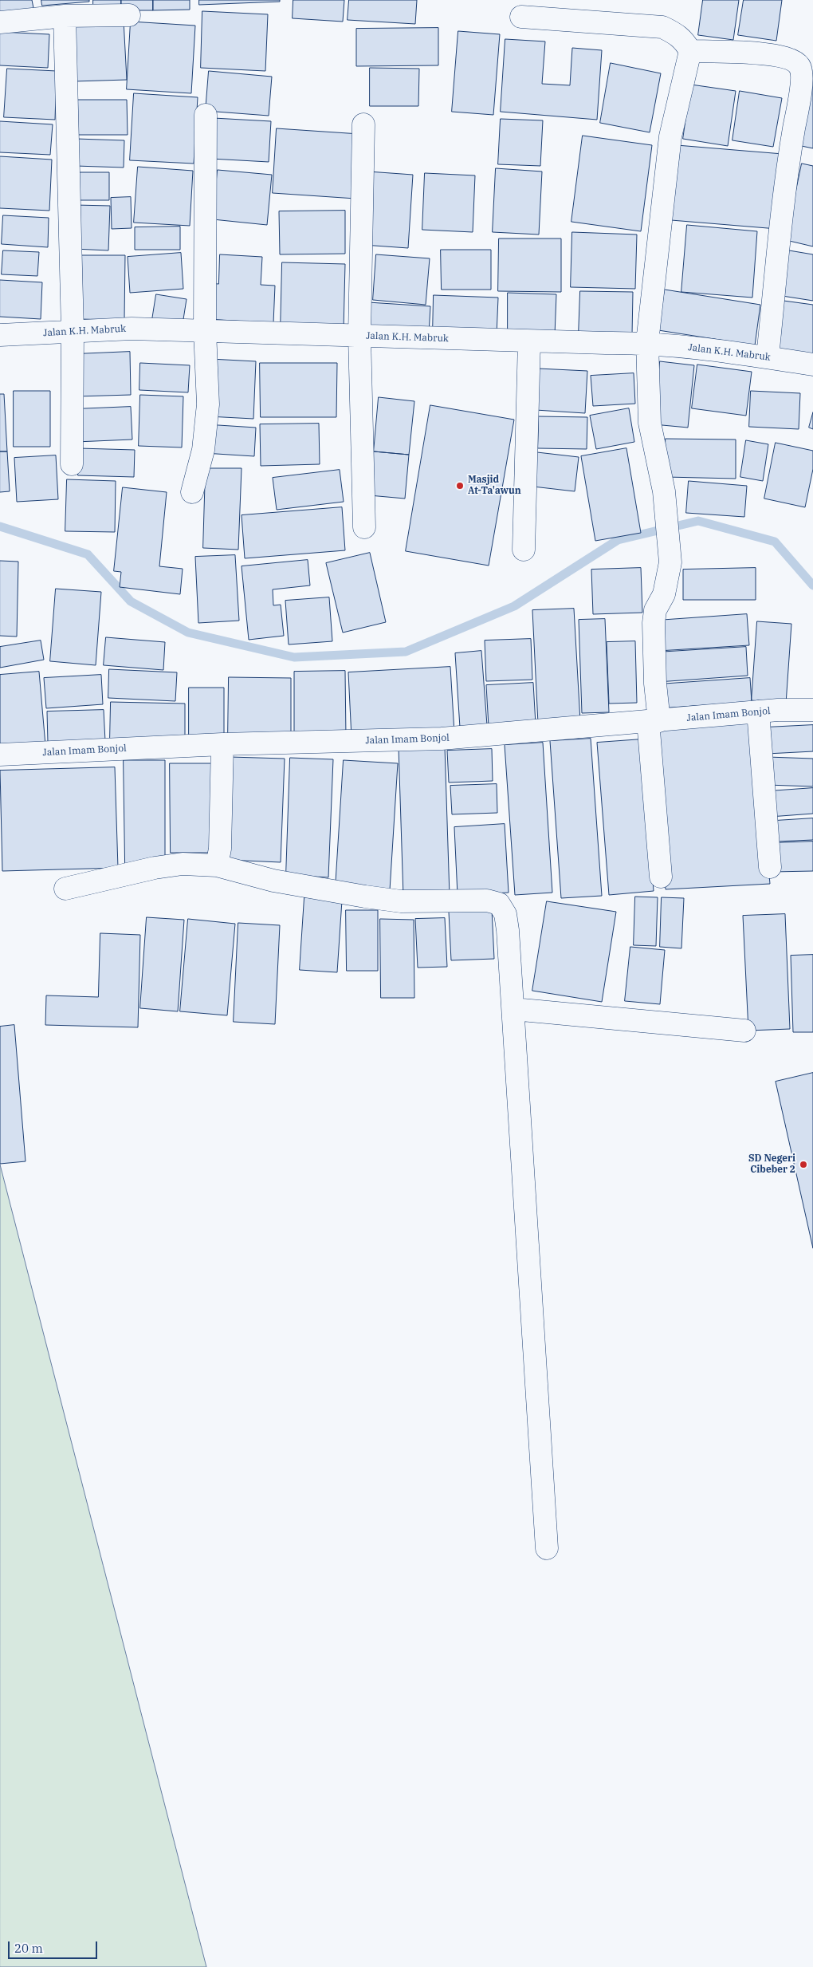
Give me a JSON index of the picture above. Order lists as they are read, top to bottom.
{
  "streets": {
    "street": ["Jalan K.H. Mabruk", "Jalan Imam Bonjol"]
  },
  "places": ["Masjid At-Ta'awun", "SD Negeri Cibeber 2"],
  "scale_bar": "20 m"
}
